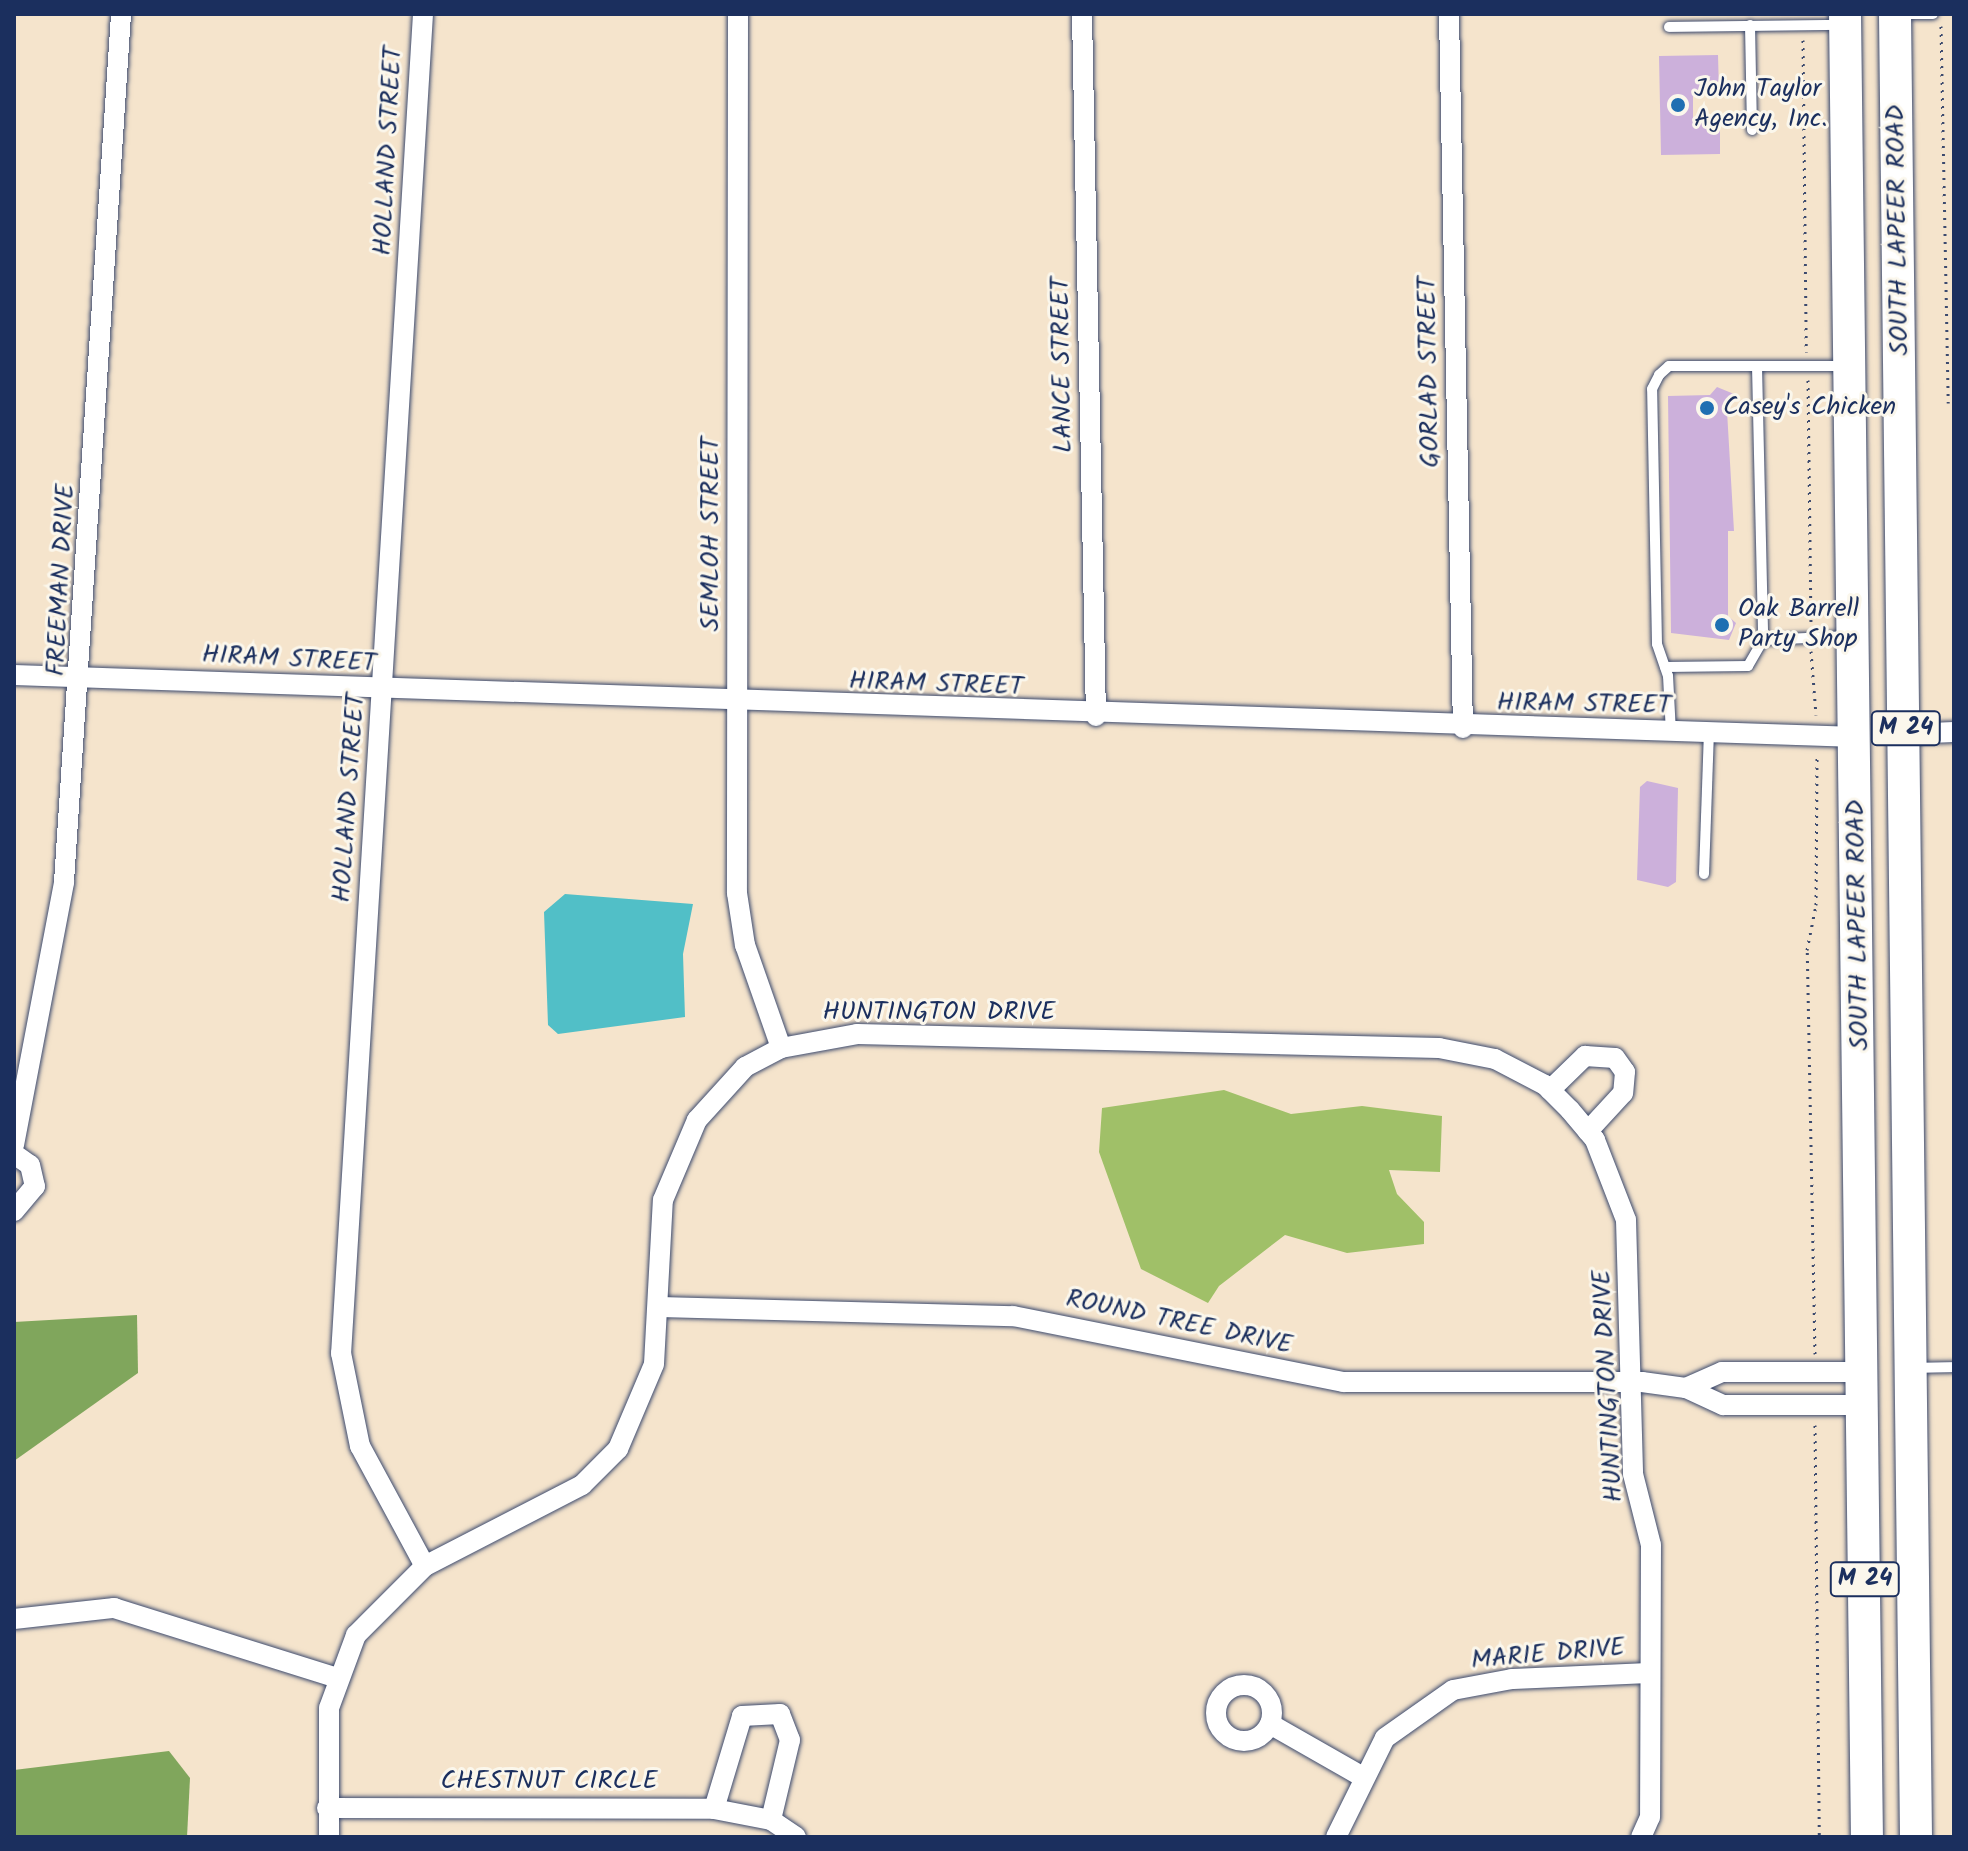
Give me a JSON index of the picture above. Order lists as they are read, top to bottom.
{
  "streets": {
    "main road": ["SOUTH LAPEER ROAD", "M 24"],
    "street": [
      "HOLLAND STREET",
      "LANCE STREET",
      "GORLAD STREET",
      "SEMLOH STREET",
      "FREEMAN DRIVE",
      "HIRAM STREET",
      "HUNTINGTON DRIVE",
      "ROUND TREE DRIVE",
      "MARIE DRIVE",
      "CHESTNUT CIRCLE"
    ]
  },
  "crossings": [
    ["HOLLAND STREET", "HIRAM STREET"],
    ["HOLLAND STREET", "HUNTINGTON DRIVE"],
    ["SOUTH LAPEER ROAD", "HIRAM STREET"],
    ["SOUTH LAPEER ROAD", "ROUND TREE DRIVE"],
    ["LANCE STREET", "HIRAM STREET"],
    ["GORLAD STREET", "HIRAM STREET"],
    ["SEMLOH STREET", "HIRAM STREET"],
    ["SEMLOH STREET", "HUNTINGTON DRIVE"],
    ["FREEMAN DRIVE", "HIRAM STREET"],
    ["HUNTINGTON DRIVE", "ROUND TREE DRIVE"],
    ["HUNTINGTON DRIVE", "MARIE DRIVE"],
    ["HUNTINGTON DRIVE", "CHESTNUT CIRCLE"]
  ],
  "places": ["John Taylor Agency, Inc.", "Casey's Chicken", "Oak Barrell Party Shop"]
}
